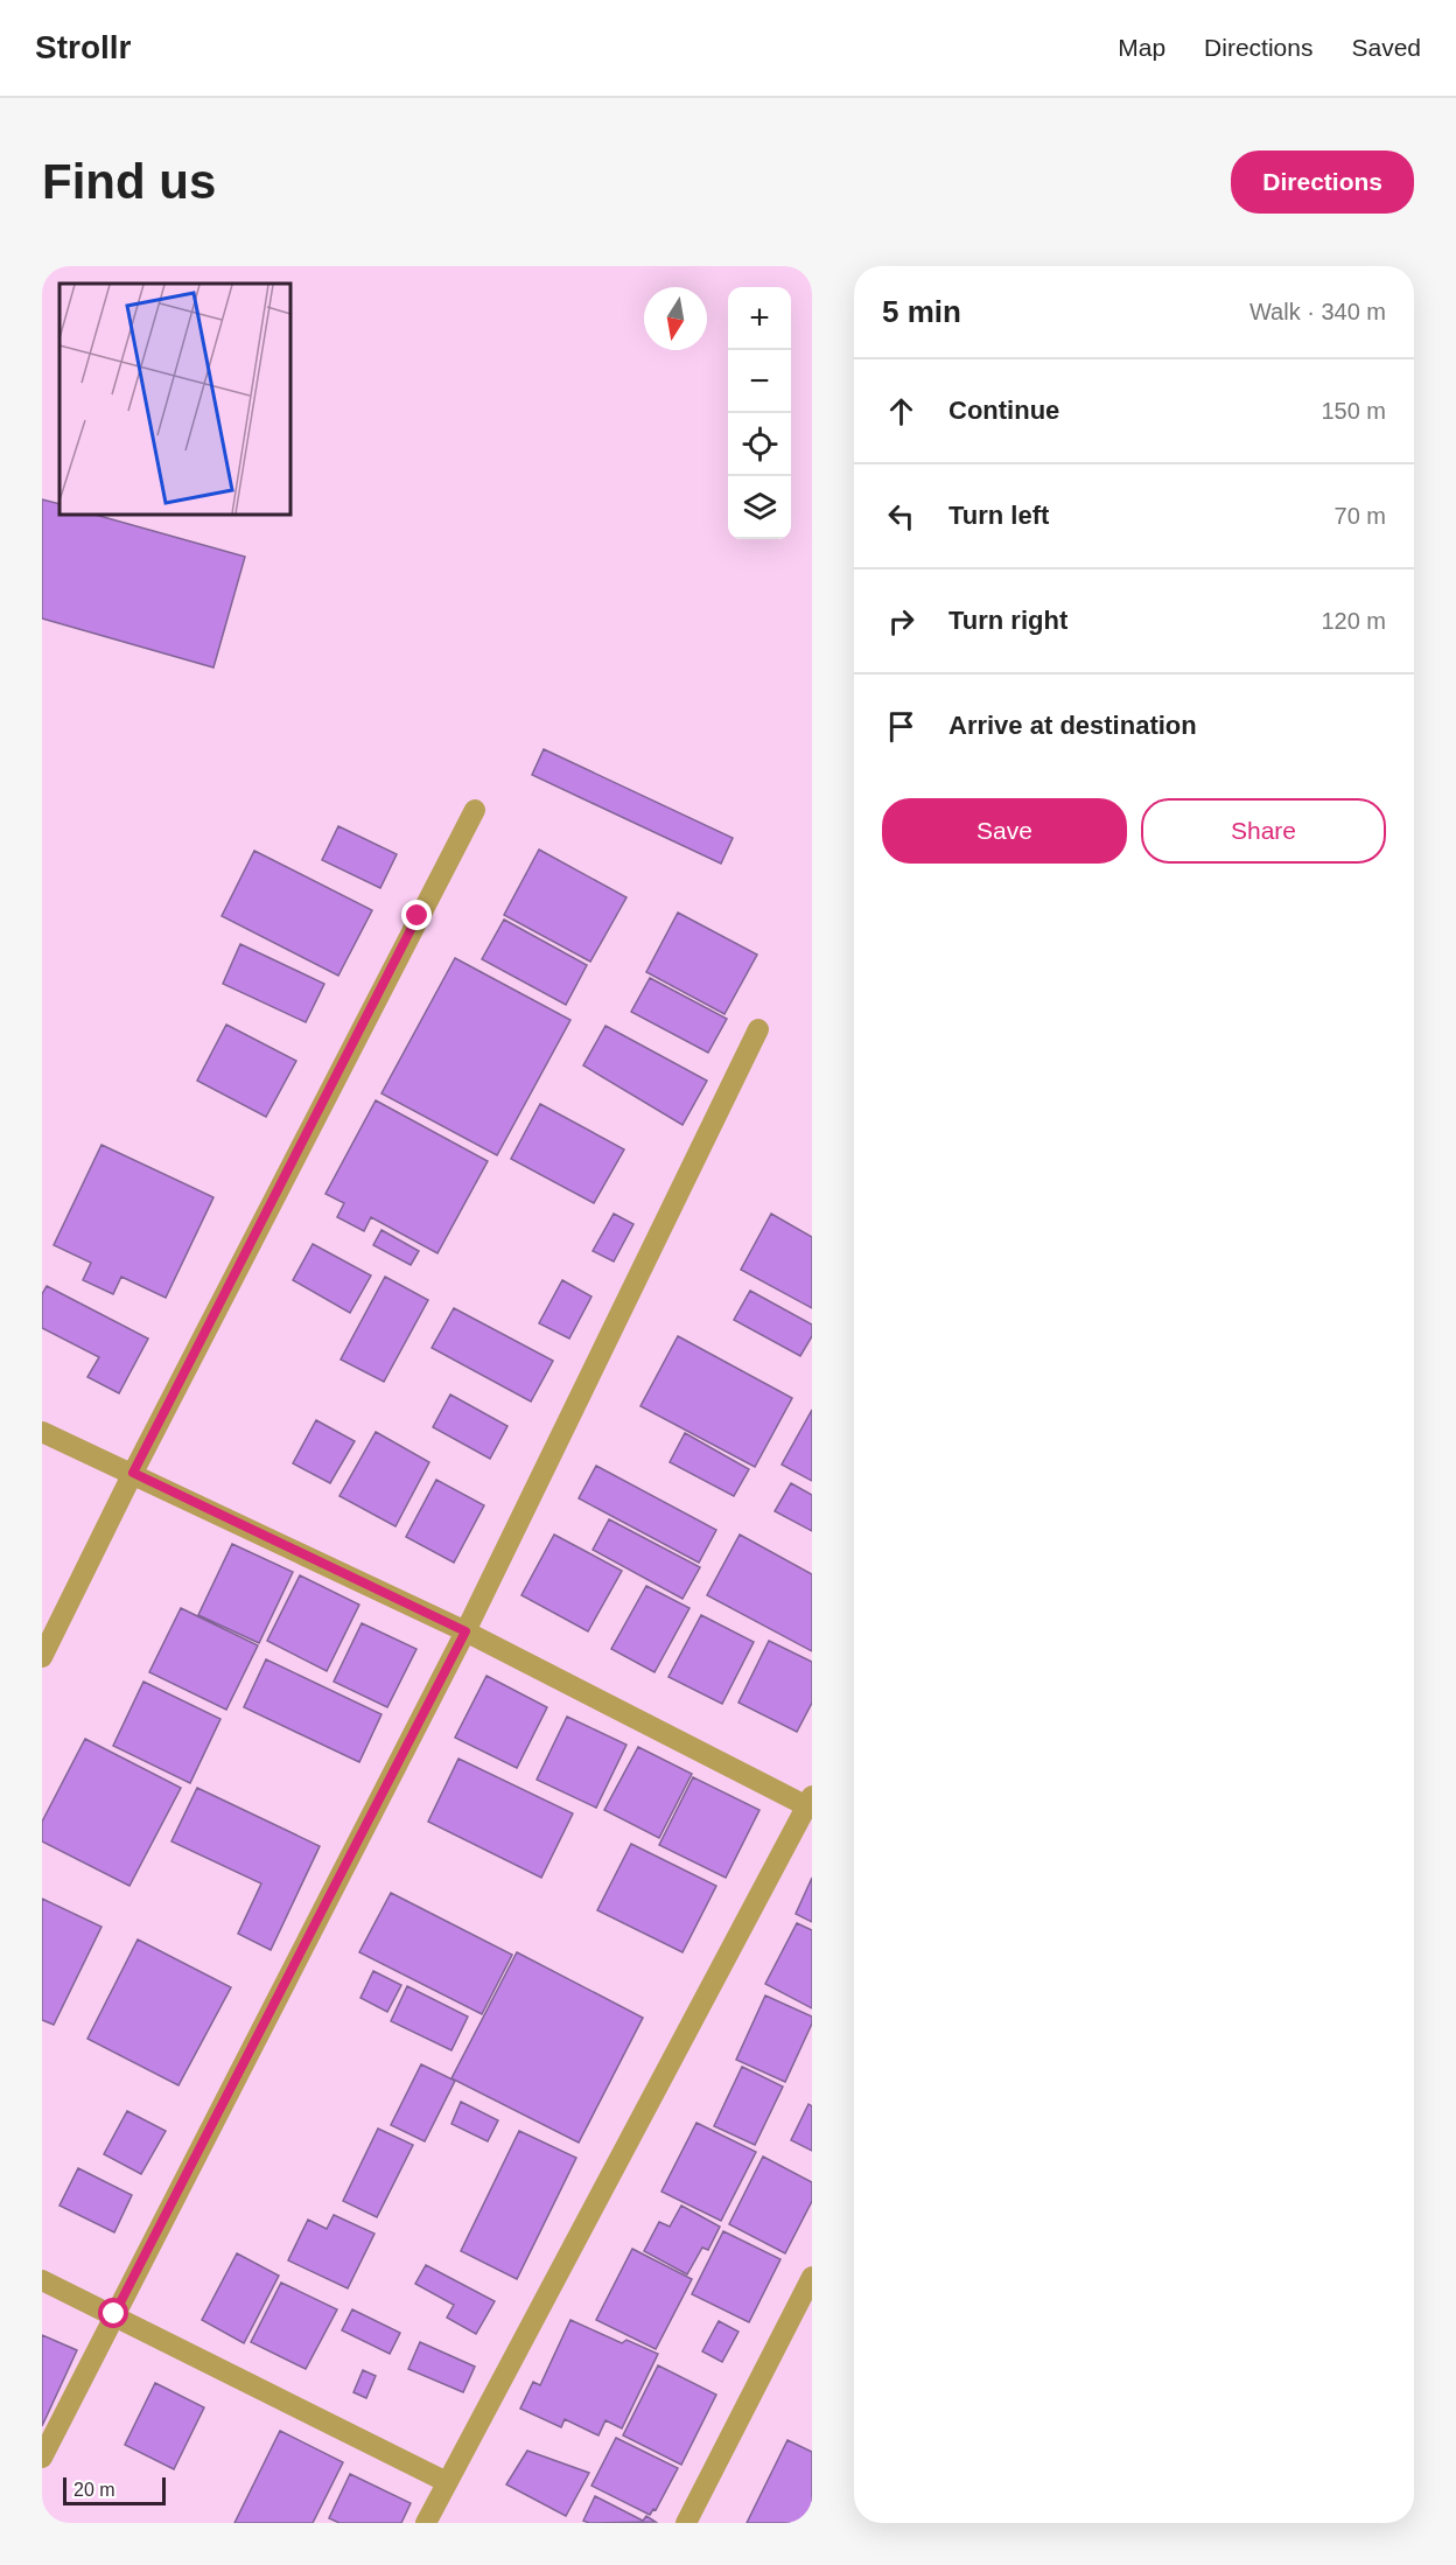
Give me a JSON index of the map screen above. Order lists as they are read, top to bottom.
{
  "scale_bar": "20 m",
  "north": "bottom",
  "page": {
    "header": "Strollr",
    "nav": ["Map", "Directions", "Saved"],
    "buttons": [
      "Directions",
      ["Save", "Share"]
    ],
    "title": "Find us",
    "heading": ["5 min", "Walk · 340 m"],
    "map_buttons": ["+", "−"],
    "list": [
      ["Continue", "150 m"],
      ["Turn left", "70 m"],
      ["Turn right", "120 m"],
      "Arrive at destination"
    ],
    "scale": "20 m"
  }
}
